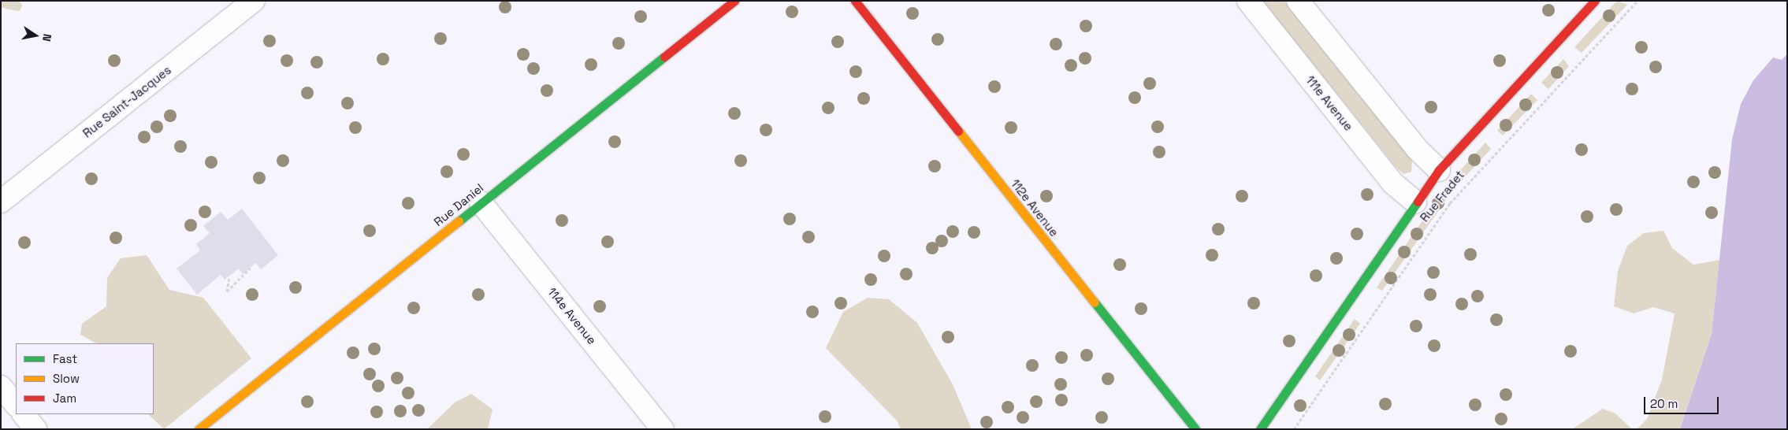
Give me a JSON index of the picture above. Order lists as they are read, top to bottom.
{
  "streets": {
    "street": [
      "Rue Saint-Jacques",
      "111e Avenue",
      "Rue Fradet",
      "Rue Daniel",
      "112e Avenue",
      "114e Avenue"
    ]
  },
  "crossings": [
    ["111e Avenue", "Rue Fradet"],
    ["Rue Daniel", "114e Avenue"]
  ],
  "legend": ["Fast", "Slow", "Jam"],
  "scale_bar": "20 m",
  "north": "right"
}
